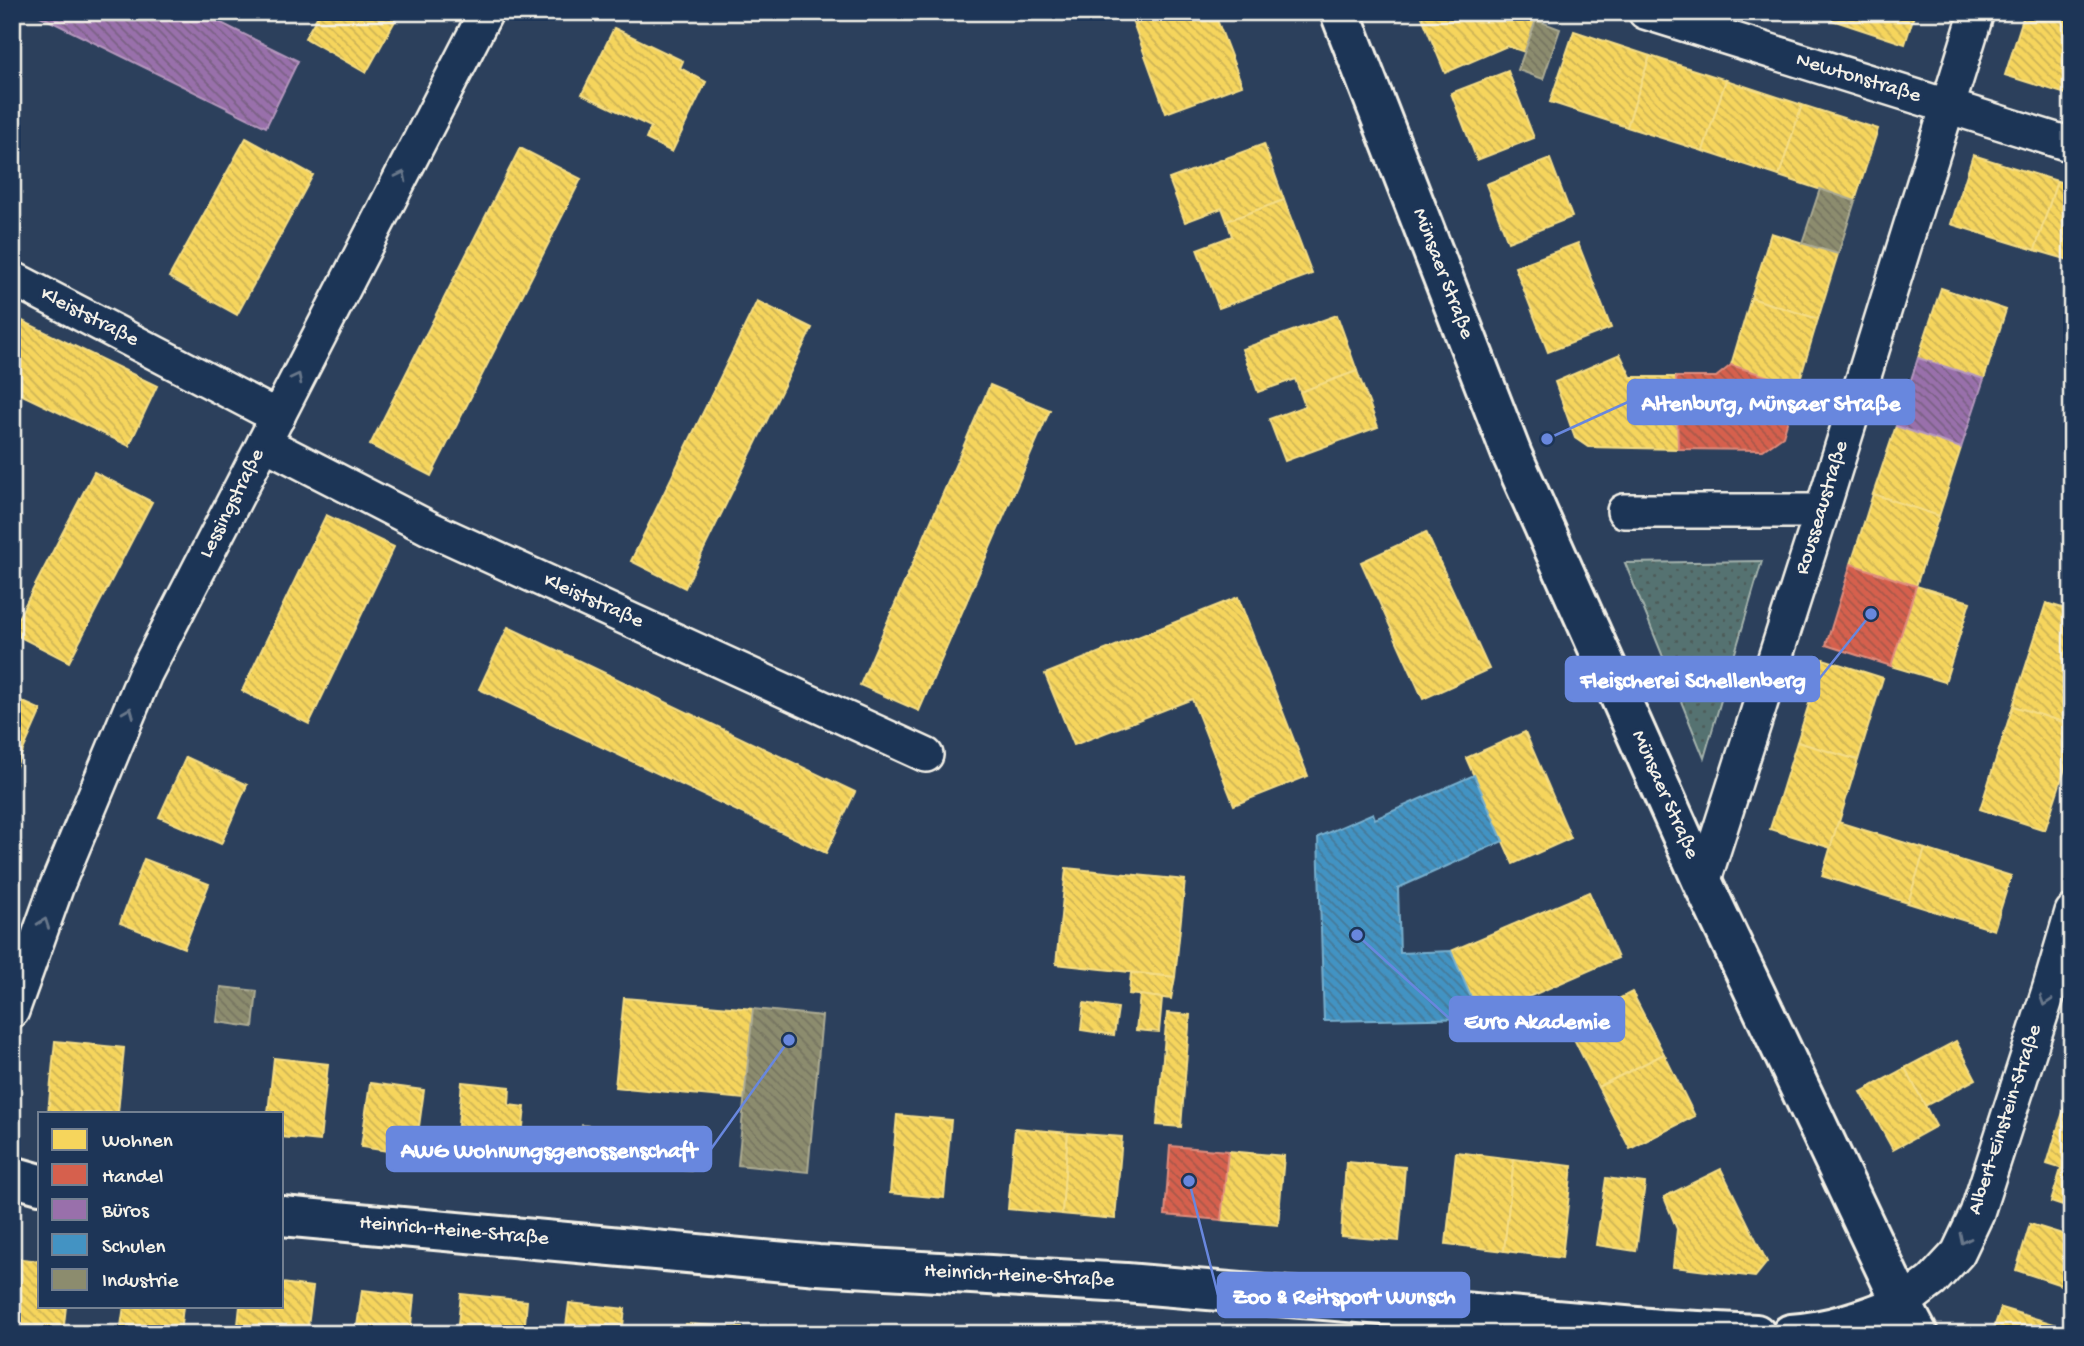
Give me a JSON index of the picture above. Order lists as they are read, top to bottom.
{
  "streets": {
    "street": [
      "Newtonstraße",
      "Münsaer Straße",
      "Kleiststraße",
      "Lessingstraße",
      "Rousseaustraße",
      "Albert-Einstein-Straße",
      "Heinrich-Heine-Straße"
    ]
  },
  "crossings": [
    ["Newtonstraße", "Rousseaustraße"],
    ["Münsaer Straße", "Rousseaustraße"],
    ["Münsaer Straße", "Albert-Einstein-Straße"],
    ["Kleiststraße", "Lessingstraße"]
  ],
  "one_way": ["Lessingstraße", "Albert-Einstein-Straße"],
  "places": [
    "Altenburg, Münsaer Straße",
    "Fleischerei Schellenberg",
    "Euro Akademie",
    "AWG Wohnungsgenossenschaft",
    "Zoo & Reitsport Wunsch"
  ],
  "legend": [
    "Wohnen",
    "Handel",
    "Büros",
    "Schulen",
    "Industrie"
  ]
}
